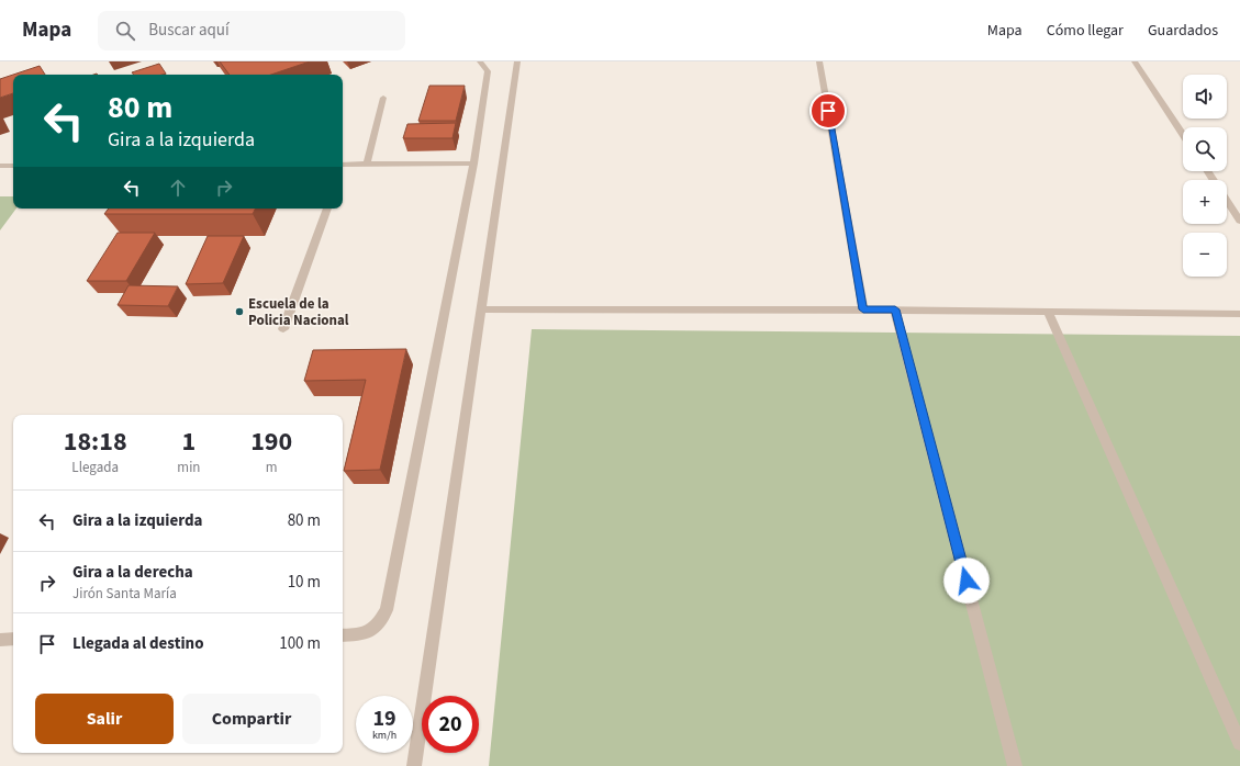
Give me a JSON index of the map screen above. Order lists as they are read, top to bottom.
{
  "places": ["Escuela de la Policia Nacional"],
  "page": {
    "header": "Mapa",
    "search": "Buscar aquí",
    "nav": ["Mapa", "Cómo llegar", "Guardados"],
    "map_buttons": ["+", "−"],
    "turn": ["80 m", "Gira a la izquierda"],
    "eta": [
      "18:18",
      "Llegada",
      "1",
      "min",
      "190",
      "m"
    ],
    "list": [
      {
        "name": "Gira a la izquierda",
        "value": "80 m"
      },
      {
        "name": "Gira a la derecha",
        "note": "Jirón Santa María",
        "value": "10 m"
      },
      {
        "name": "Llegada al destino",
        "value": "100 m"
      }
    ],
    "buttons": ["Salir", "Compartir"],
    "speed": "19 km/h",
    "limit": "20"
  }
}
